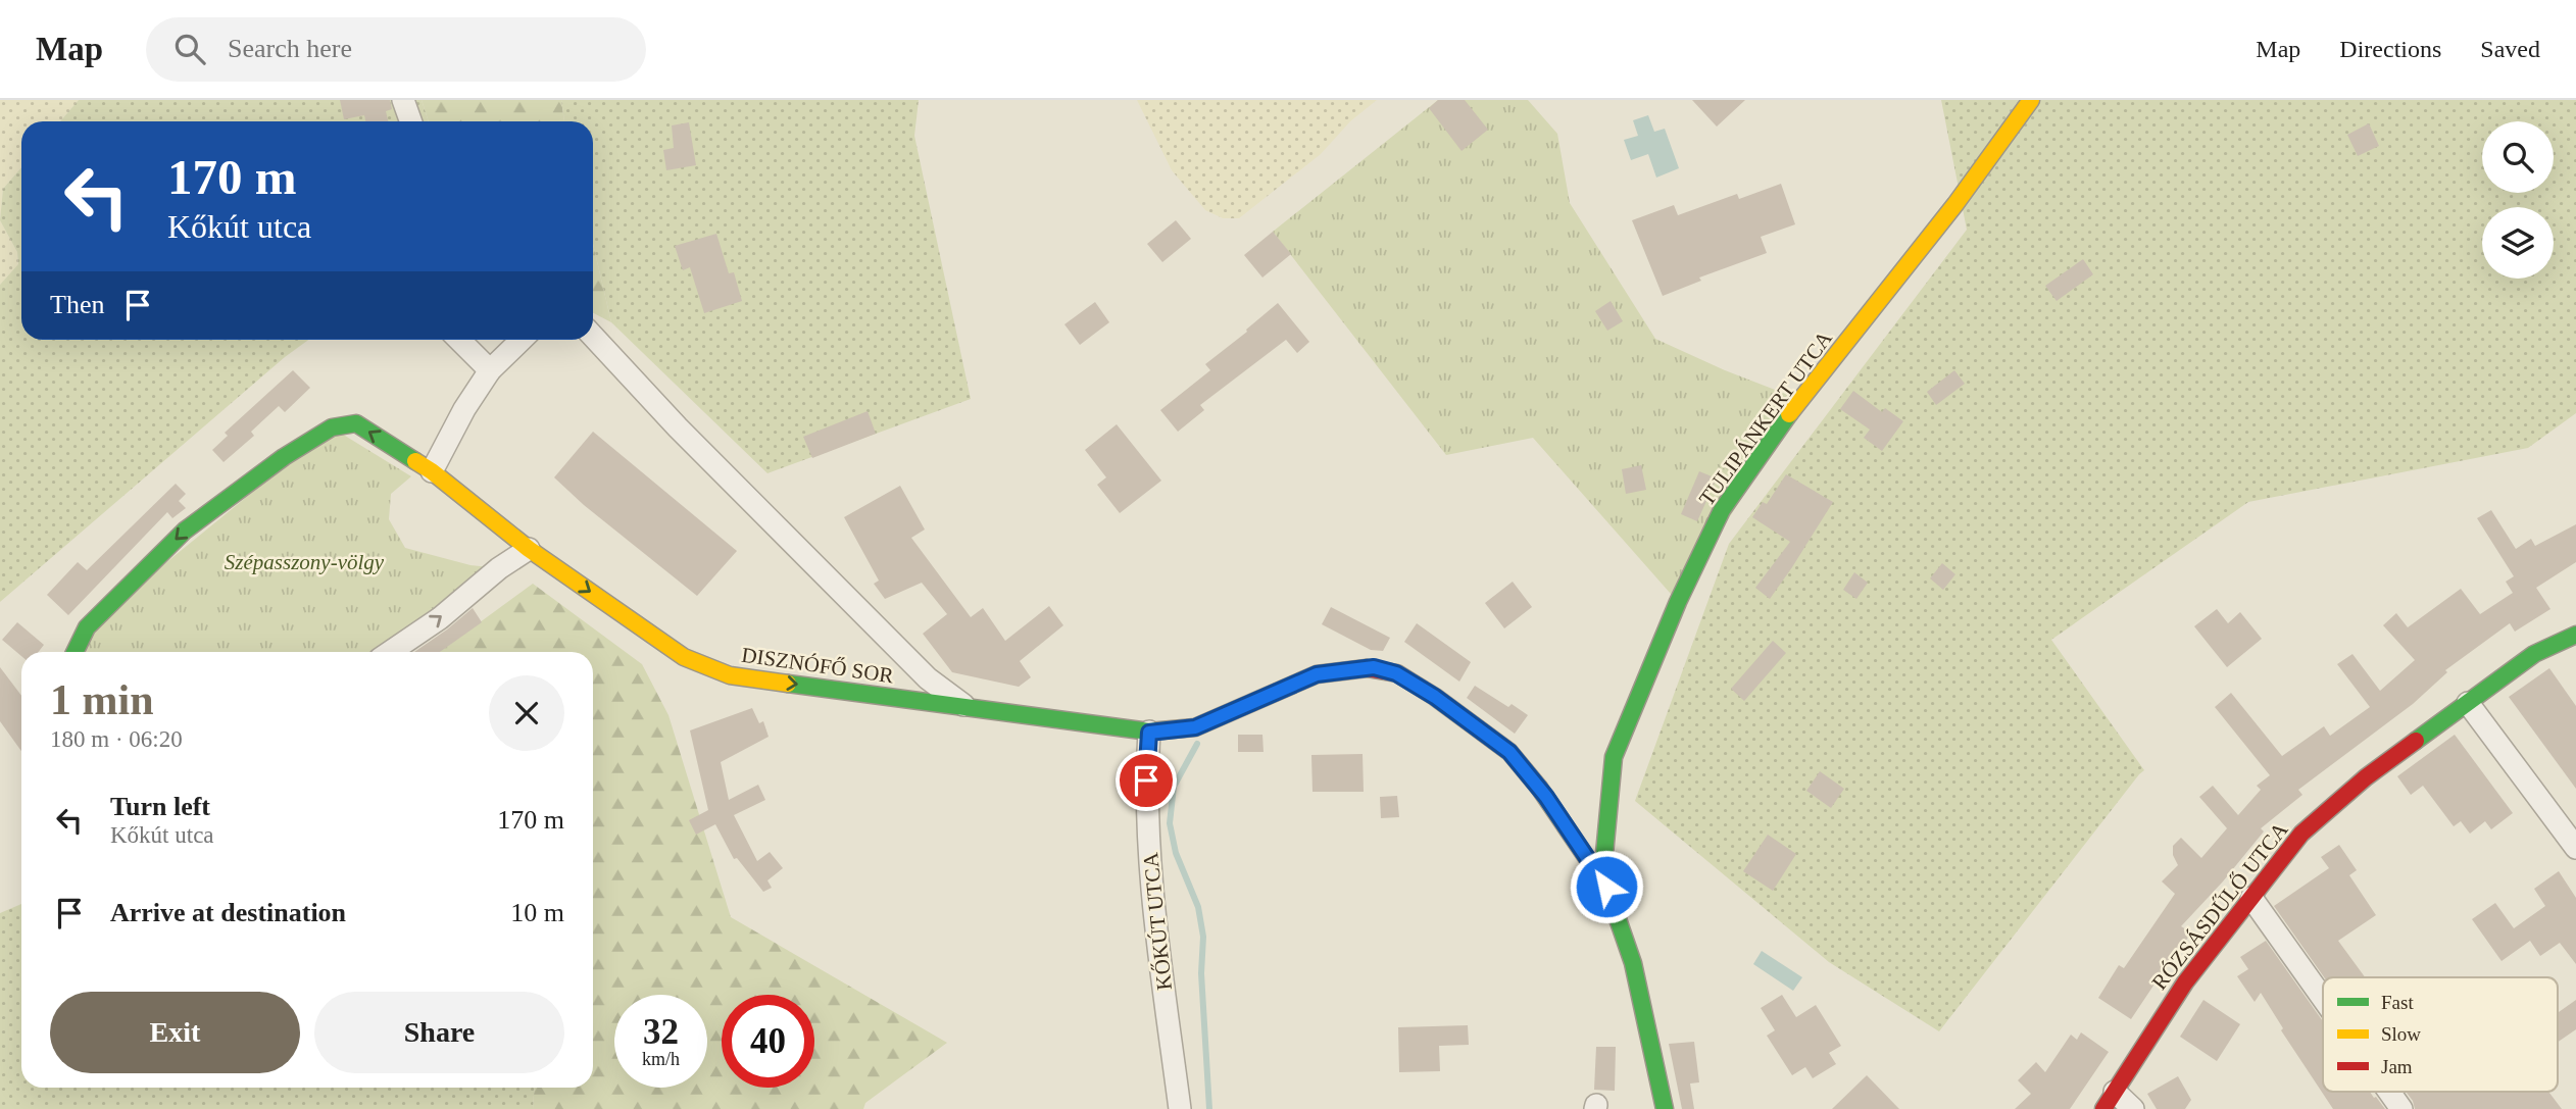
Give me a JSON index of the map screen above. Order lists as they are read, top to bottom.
{
  "streets": {
    "street": [
      "TULIPÁNKERT UTCA",
      "DISZNÓFŐ SOR",
      "RÓZSÁSDŰLŐ UTCA",
      "KŐKÚT UTCA"
    ]
  },
  "crossings": [
    ["TULIPÁNKERT UTCA", "DISZNÓFŐ SOR"],
    ["DISZNÓFŐ SOR", "KŐKÚT UTCA"]
  ],
  "parks": ["Szépasszony-völgy"],
  "legend": ["Fast", "Slow", "Jam"],
  "page": {
    "header": "Map",
    "search": "Search here",
    "nav": ["Map", "Directions", "Saved"],
    "turn": ["170 m", "Kőkút utca"],
    "then": "Then",
    "heading": ["1 min", "180 m · 06:20"],
    "list": [
      {
        "name": "Turn left",
        "note": "Kőkút utca",
        "value": "170 m"
      },
      {
        "name": "Arrive at destination",
        "value": "10 m"
      }
    ],
    "buttons": ["Exit", "Share"],
    "speed": "32 km/h",
    "limit": "40"
  }
}
